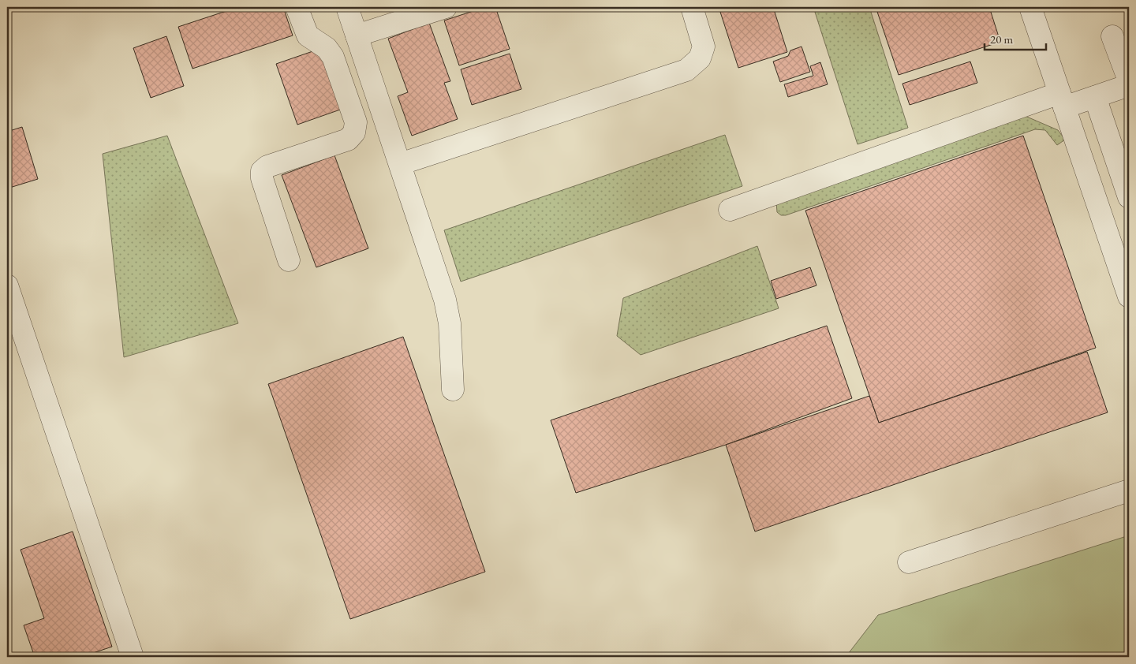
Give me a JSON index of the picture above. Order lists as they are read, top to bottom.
{
  "scale_bar": "20 m"
}
